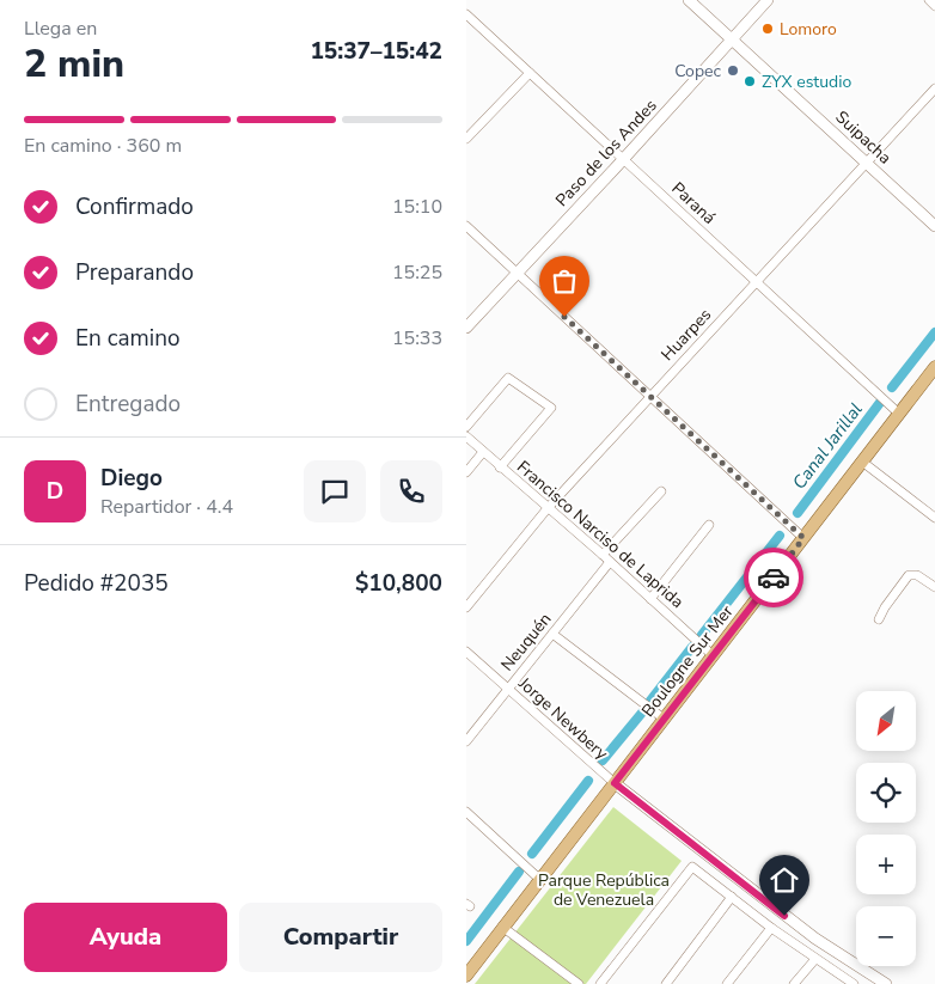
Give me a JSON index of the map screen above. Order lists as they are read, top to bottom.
{
  "streets": {
    "main road": ["Boulogne Sur Mer"],
    "street": [
      "Suipacha",
      "Paso de los Andes",
      "Paraná",
      "Huarpes",
      "Francisco Narciso de Laprida",
      "Neuquén",
      "Jorge Newbery"
    ]
  },
  "crossings": [
    ["Suipacha", "Paso de los Andes"],
    ["Suipacha", "Huarpes"],
    ["Paso de los Andes", "Paraná"],
    ["Paraná", "Huarpes"],
    ["Paraná", "Boulogne Sur Mer"],
    ["Huarpes", "Francisco Narciso de Laprida"],
    ["Francisco Narciso de Laprida", "Neuquén"],
    ["Francisco Narciso de Laprida", "Boulogne Sur Mer"],
    ["Neuquén", "Jorge Newbery"],
    ["Boulogne Sur Mer", "Jorge Newbery"]
  ],
  "water": ["Canal Jarillal"],
  "parks": ["Parque República de Venezuela"],
  "places": ["Lomoro", "Copec", "ZYX estudio"],
  "north": "bottom left",
  "page": {
    "heading": ["2 min", "Llega en", "15:37–15:42"],
    "panel": [
      "Diego",
      "Repartidor · 4.4",
      "Pedido #2035",
      "$10,800"
    ],
    "bar": "En camino · 360 m",
    "list": [
      ["Confirmado", "15:10"],
      ["Preparando", "15:25"],
      ["En camino", "15:33"],
      "Entregado"
    ],
    "round": "D",
    "map_buttons": ["+", "−"],
    "buttons": ["Ayuda", "Compartir"]
  }
}
